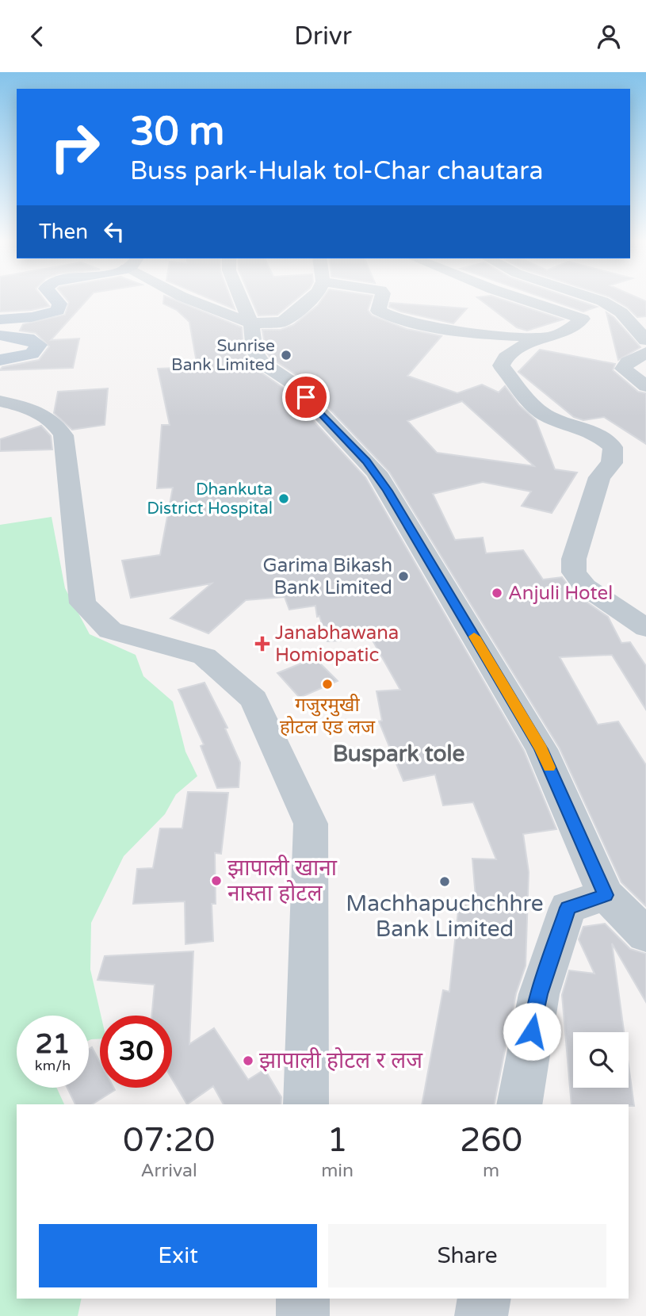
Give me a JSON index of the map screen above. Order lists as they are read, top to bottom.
{
  "districts": ["Buspark tole"],
  "places": {
    "other": [
      "Sunrise Bank Limited",
      "Dhankuta District Hospital",
      "Garima Bikash Bank Limited",
      "Anjuli Hotel",
      "गजुरमुखी होटल एंड लज",
      "झापाली खाना नास्ता होटल",
      "Machhapuchchhre Bank Limited",
      "झापाली होटल र लज"
    ],
    "health": ["Janabhawana Homiopatic"]
  },
  "page": {
    "header": "Drivr",
    "turn": ["30 m", "Buss park-Hulak tol-Char chautara"],
    "then": "Then",
    "speed": "21 km/h",
    "limit": "30",
    "eta": [
      "07:20",
      "Arrival",
      "1",
      "min",
      "260",
      "m"
    ],
    "buttons": ["Exit", "Share"]
  }
}
